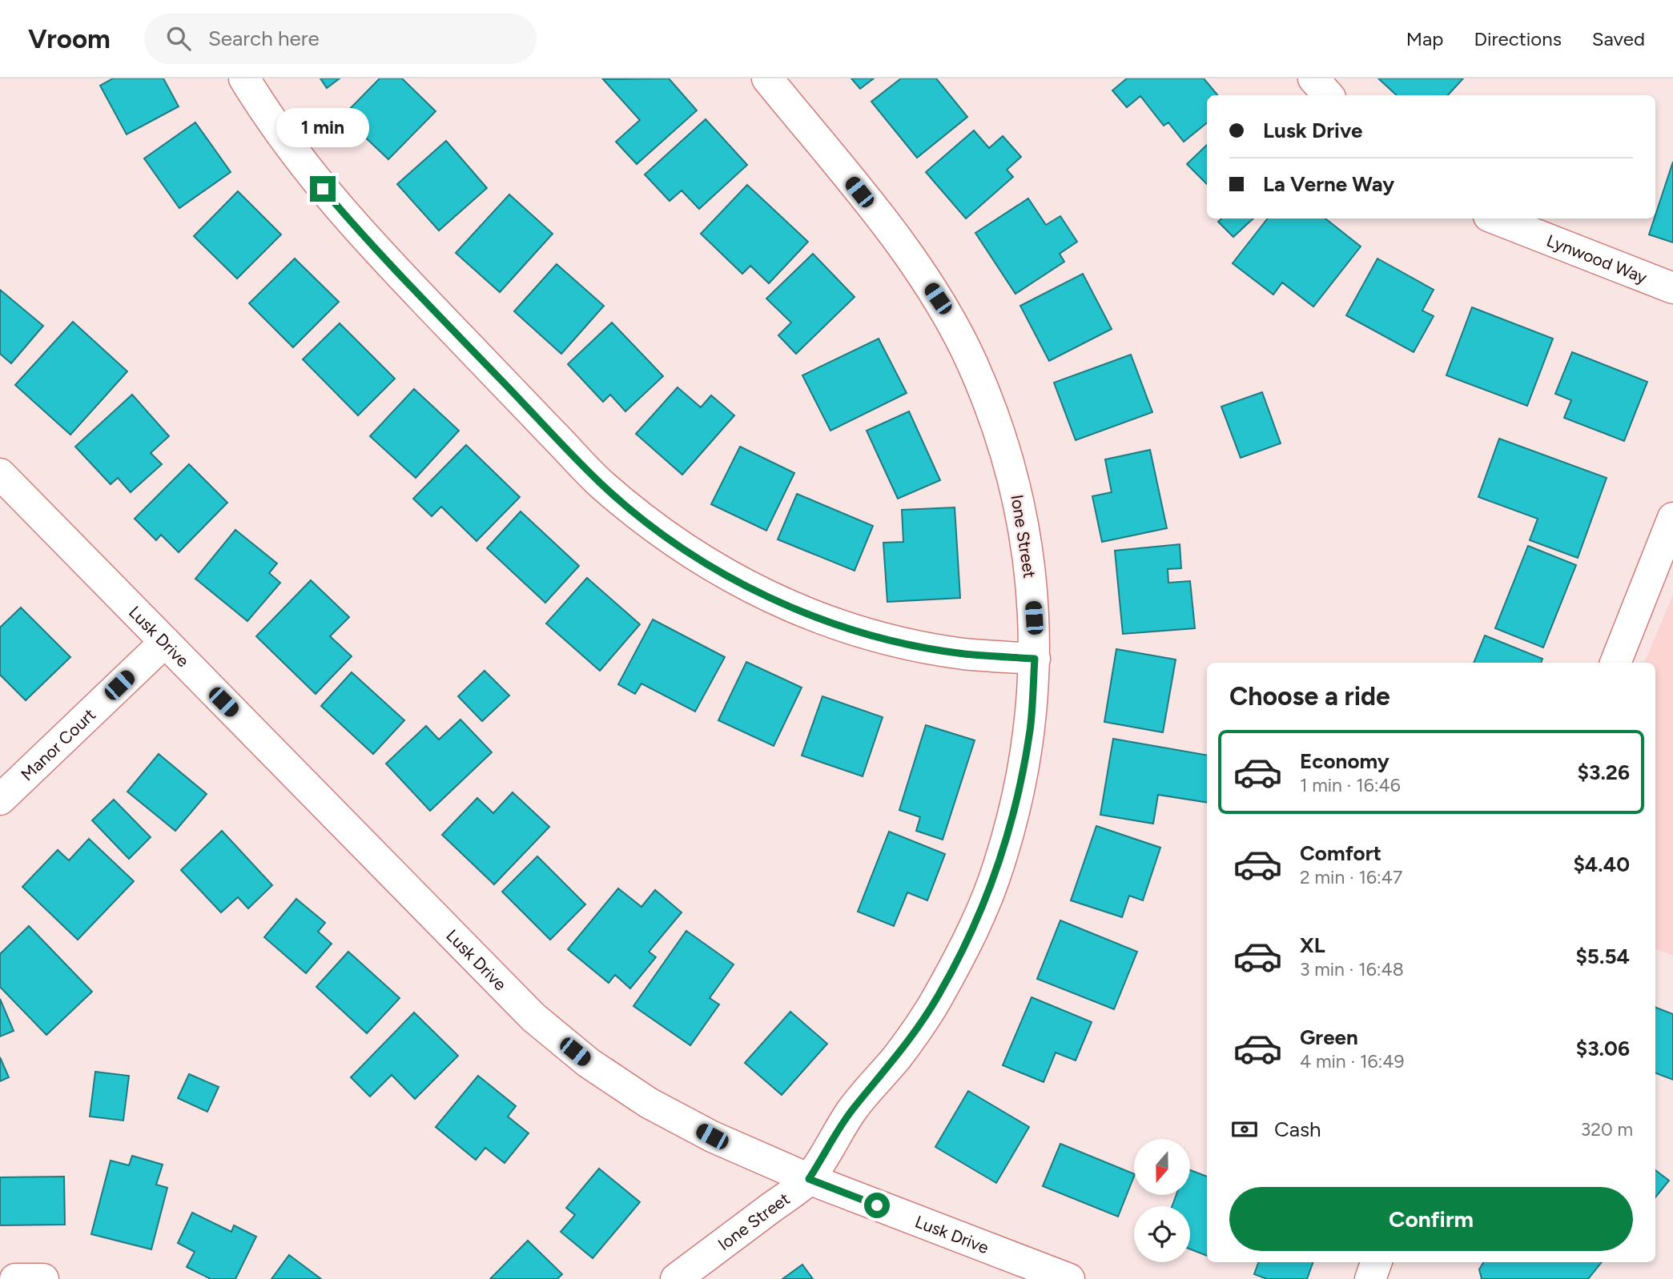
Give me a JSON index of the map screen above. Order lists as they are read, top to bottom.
{
  "streets": {
    "street": [
      "Lynwood Way",
      "Ione Street",
      "Lusk Drive",
      "Manor Court"
    ]
  },
  "crossings": [
    ["Ione Street", "Lusk Drive"],
    ["Lusk Drive", "Manor Court"]
  ],
  "north": "bottom",
  "page": {
    "header": "Vroom",
    "search": "Search here",
    "nav": ["Map", "Directions", "Saved"],
    "banner": ["Lusk Drive", "La Verne Way"],
    "bubble": "1 min",
    "heading": "Choose a ride",
    "list": [
      {
        "name": "Economy",
        "note": "1 min · 16:46",
        "value": "$3.26"
      },
      {
        "name": "Comfort",
        "note": "2 min · 16:47",
        "value": "$4.40"
      },
      {
        "name": "XL",
        "note": "3 min · 16:48",
        "value": "$5.54"
      },
      {
        "name": "Green",
        "note": "4 min · 16:49",
        "value": "$3.06"
      }
    ],
    "pay": ["Cash", "320 m"],
    "buttons": "Confirm"
  }
}
